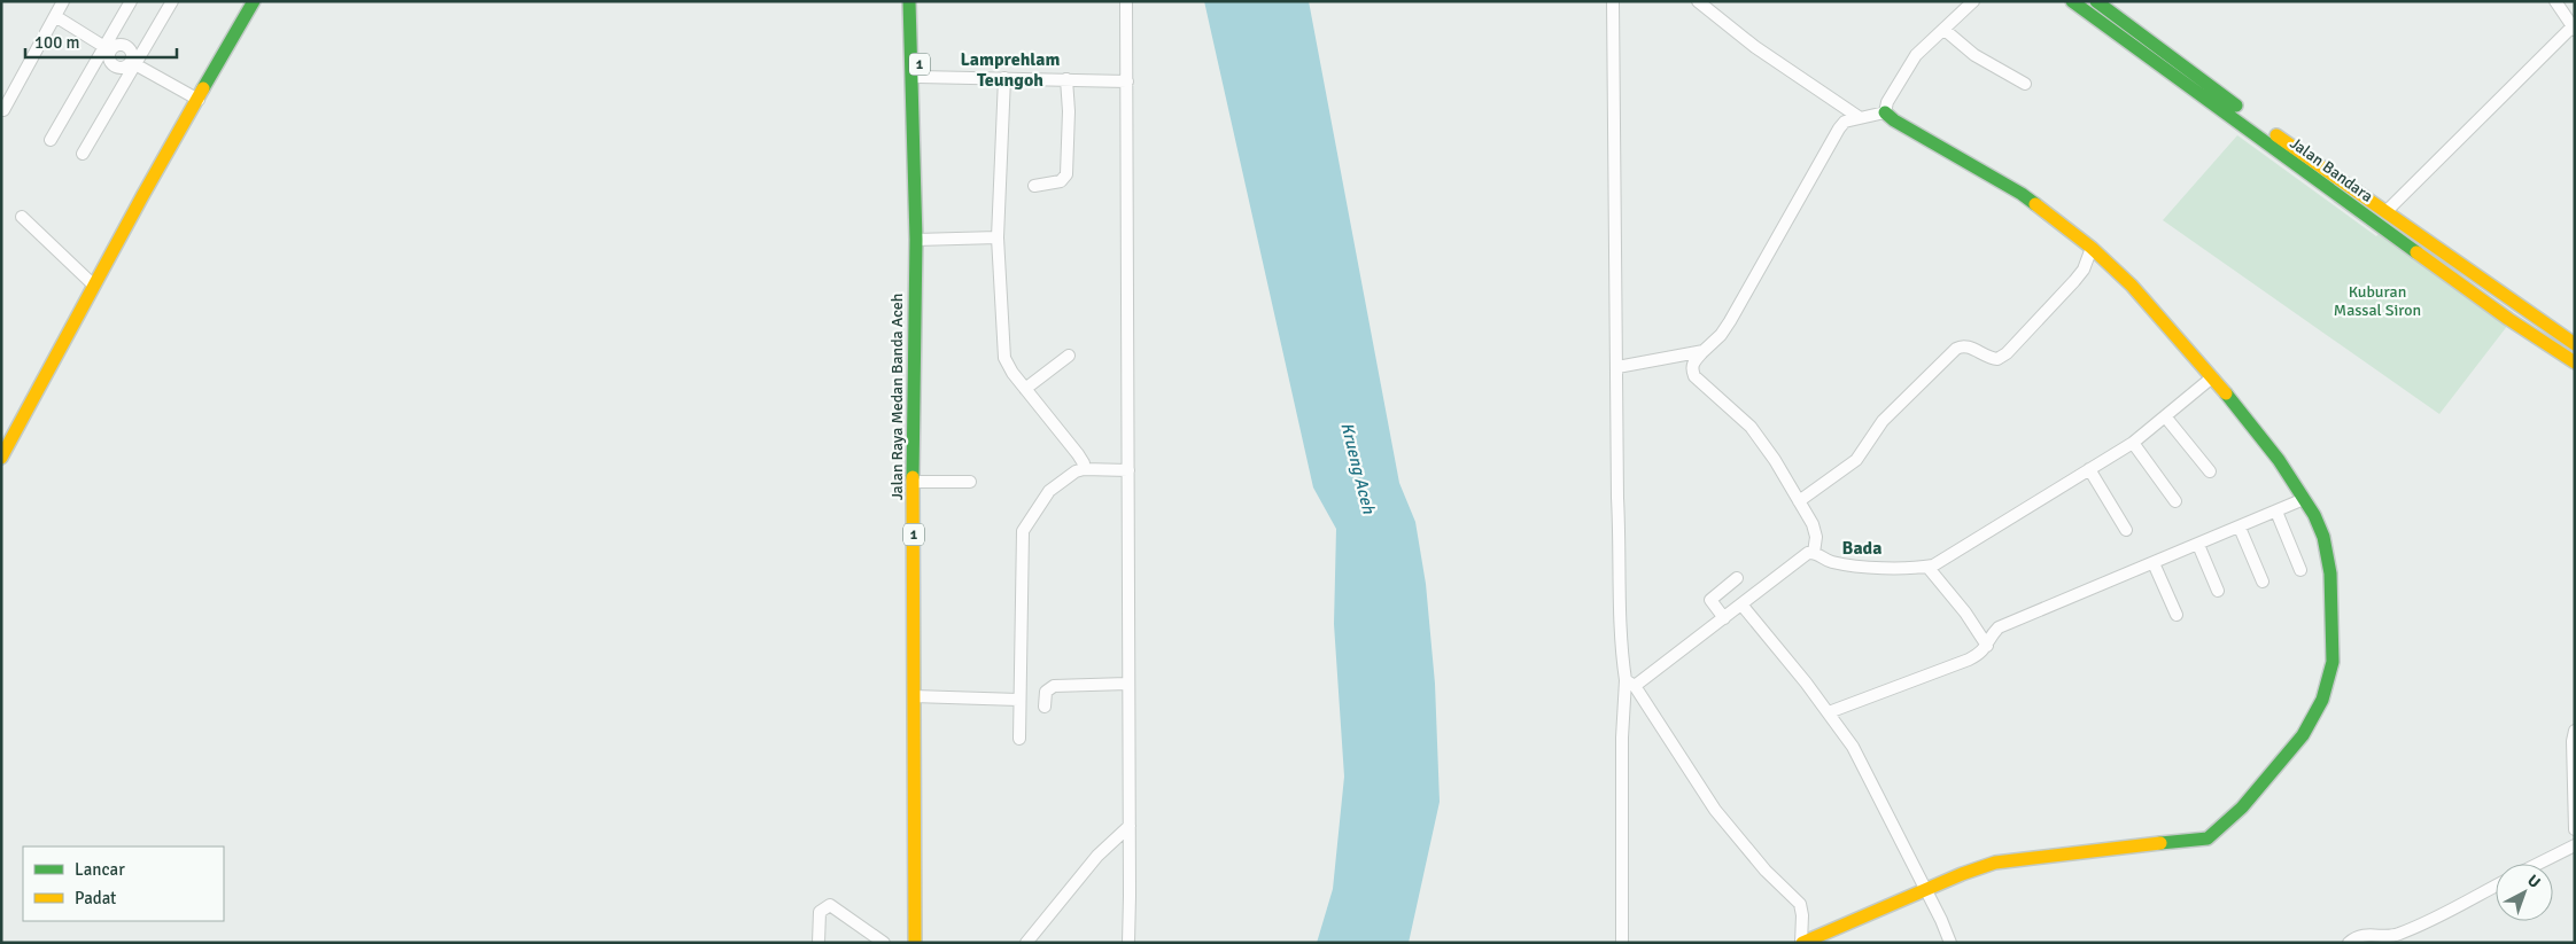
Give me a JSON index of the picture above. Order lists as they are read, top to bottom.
{
  "streets": {
    "main road": ["1", "Jalan Bandara", "Jalan Raya Medan Banda Aceh"]
  },
  "districts": ["Lamprehlam Teungoh", "Bada"],
  "water": ["Krueng Aceh"],
  "parks": ["Kuburan Massal Siron"],
  "legend": ["Lancar", "Padat"],
  "scale_bar": "100 m",
  "north": "top right"
}
